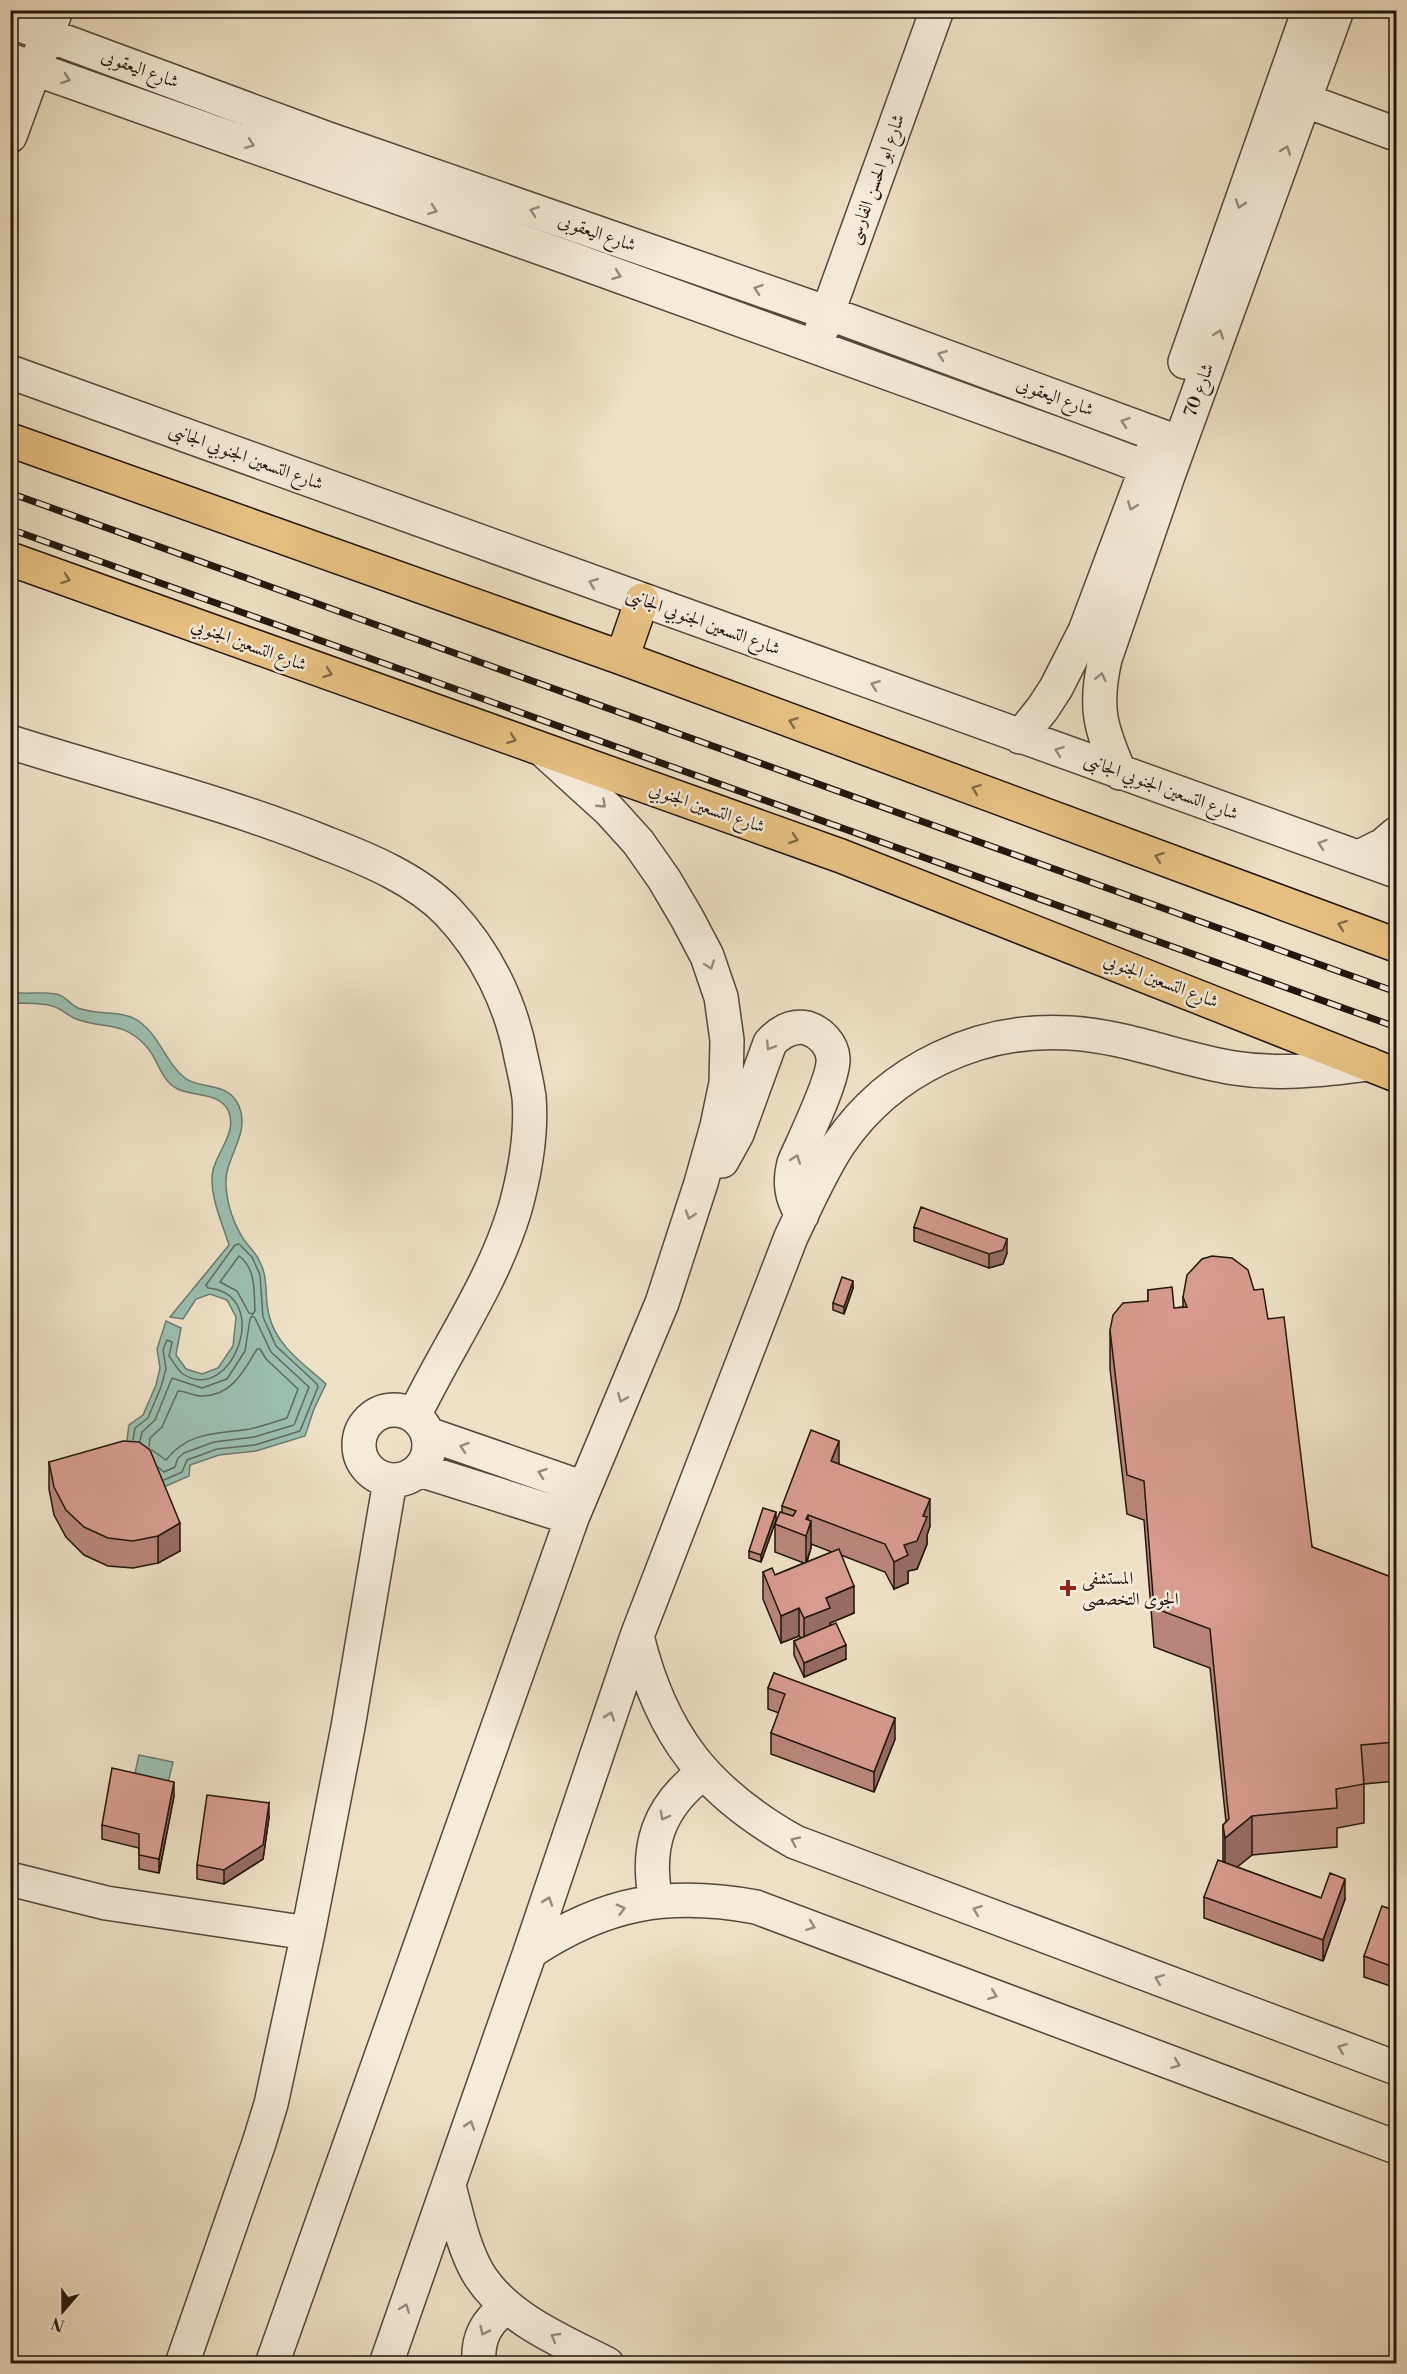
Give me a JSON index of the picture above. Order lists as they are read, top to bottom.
{
  "streets": {
    "highway": ["شارع التسعين الجنوبي"],
    "street": [
      "شارع اليعقوبى",
      "شارع ابو الحسن الفارسى",
      "شارع 70",
      "شارع التسعين الجنوبي الجانبى"
    ]
  },
  "crossings": [
    ["شارع اليعقوبى", "شارع ابو الحسن الفارسى"],
    ["شارع اليعقوبى", "شارع 70"],
    ["شارع 70", "شارع التسعين الجنوبي الجانبى"]
  ],
  "one_way": ["شارع التسعين الجنوبي الجانبى"],
  "places": {
    "health": ["المستشفى الجوى التخصصى"]
  },
  "north": "bottom"
}
